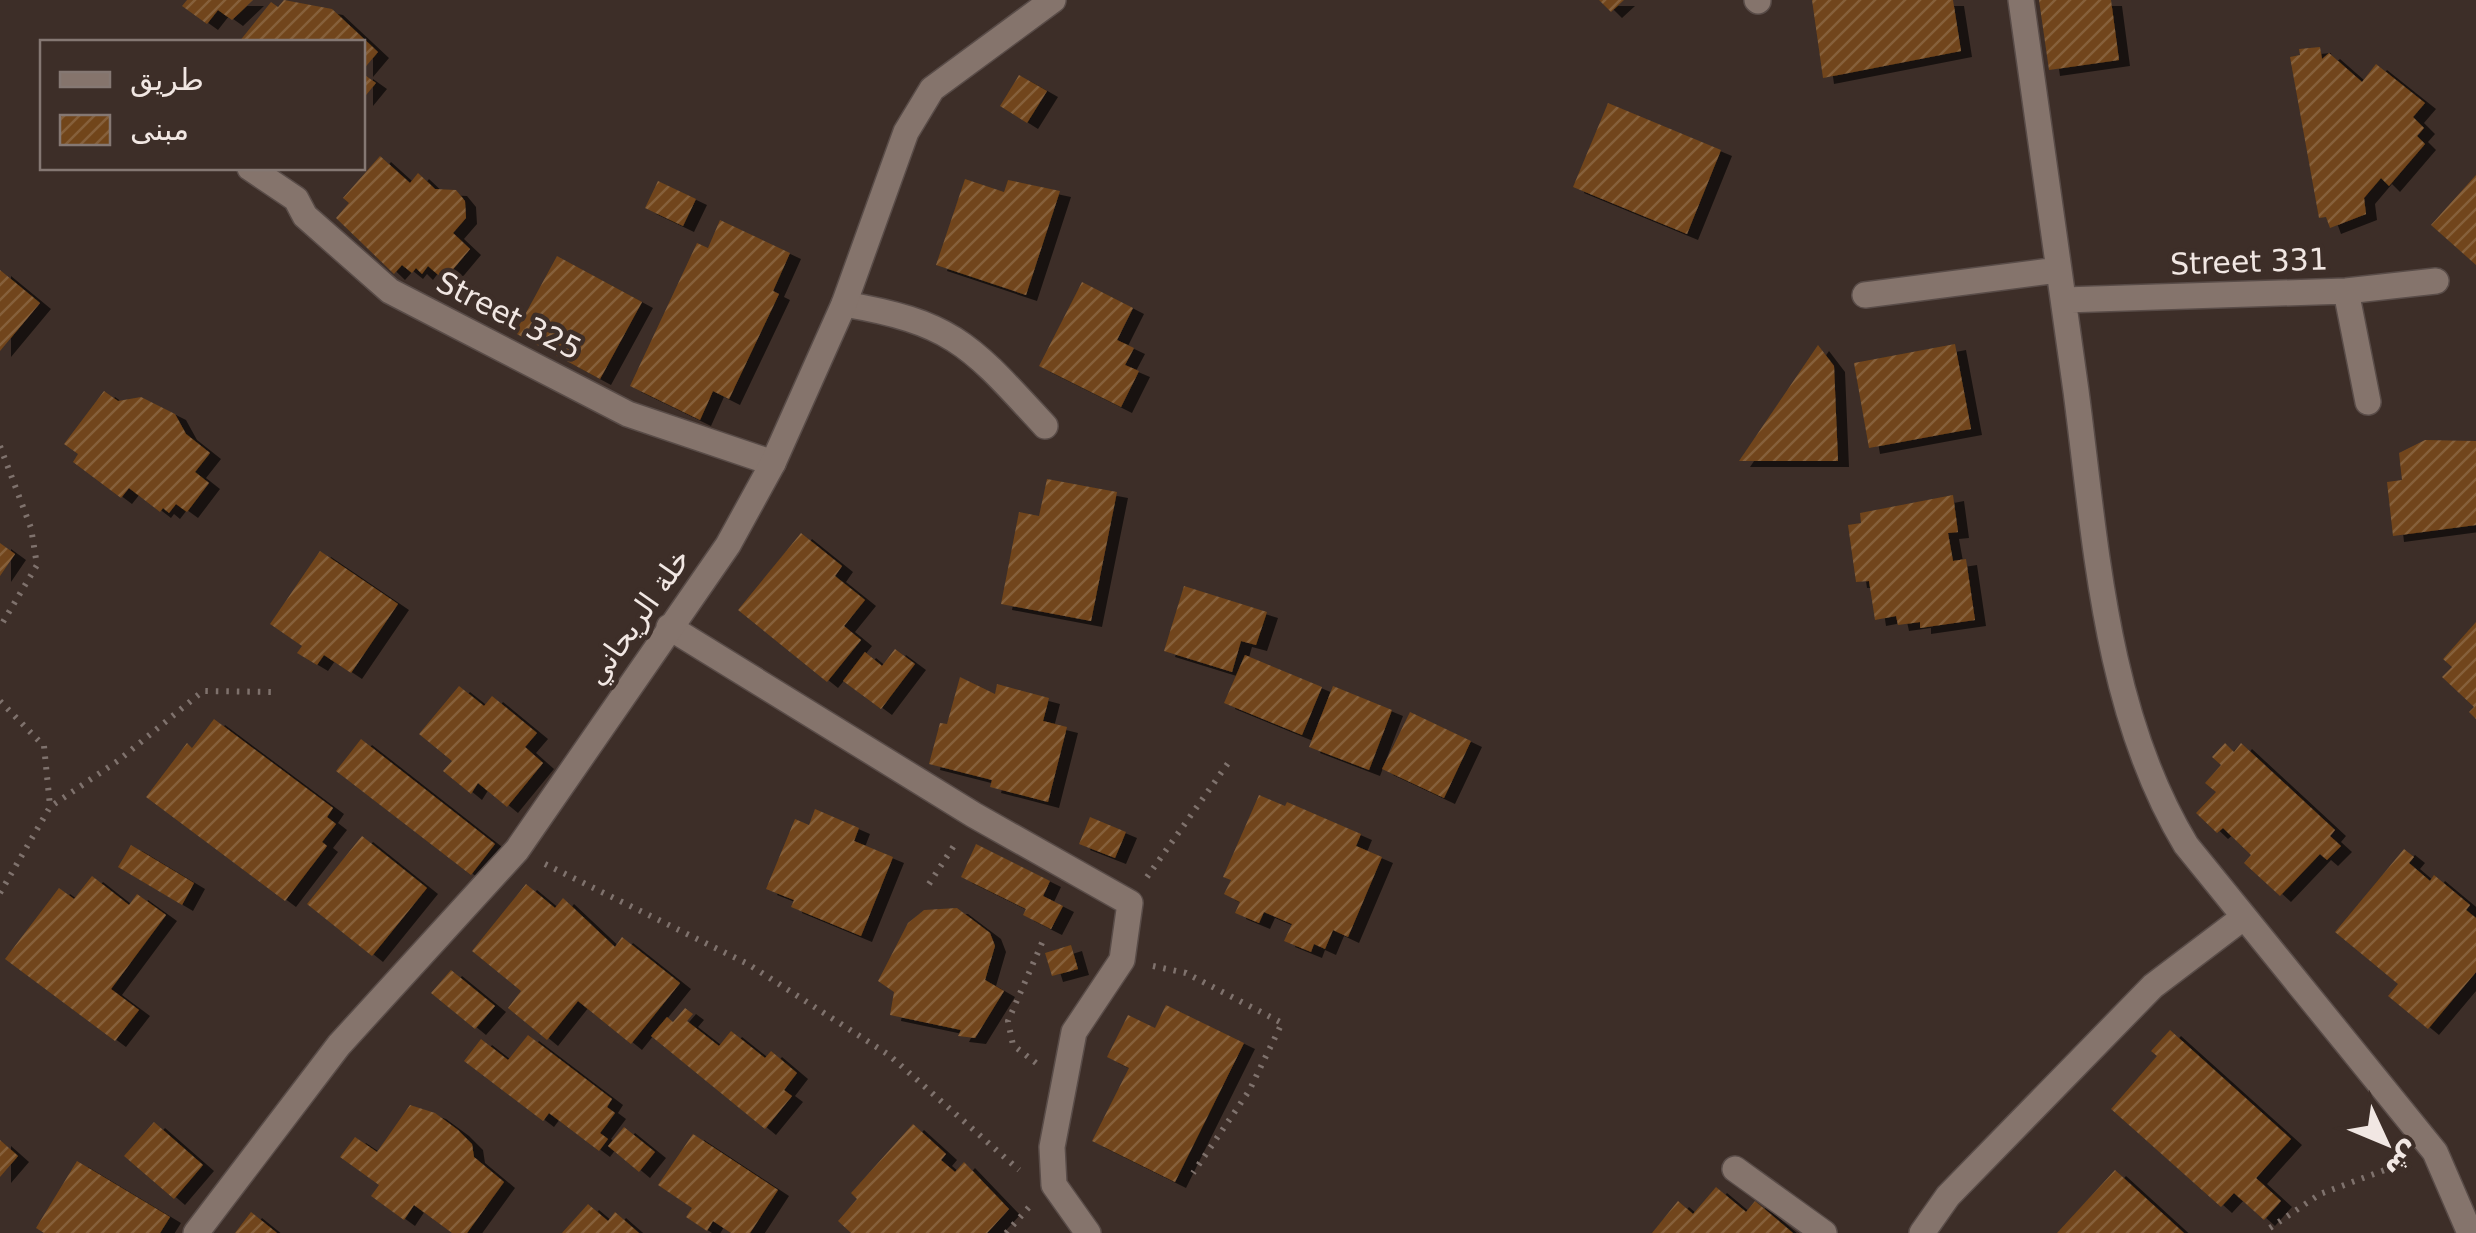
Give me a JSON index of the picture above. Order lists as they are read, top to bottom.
{
  "streets": {
    "street": ["Street 331", "Street 325", "خلة الريحاني"]
  },
  "crossings": [
    ["Street 325", "خلة الريحاني"]
  ],
  "legend": ["طريق", "مبنى"],
  "north": "bottom right"
}
